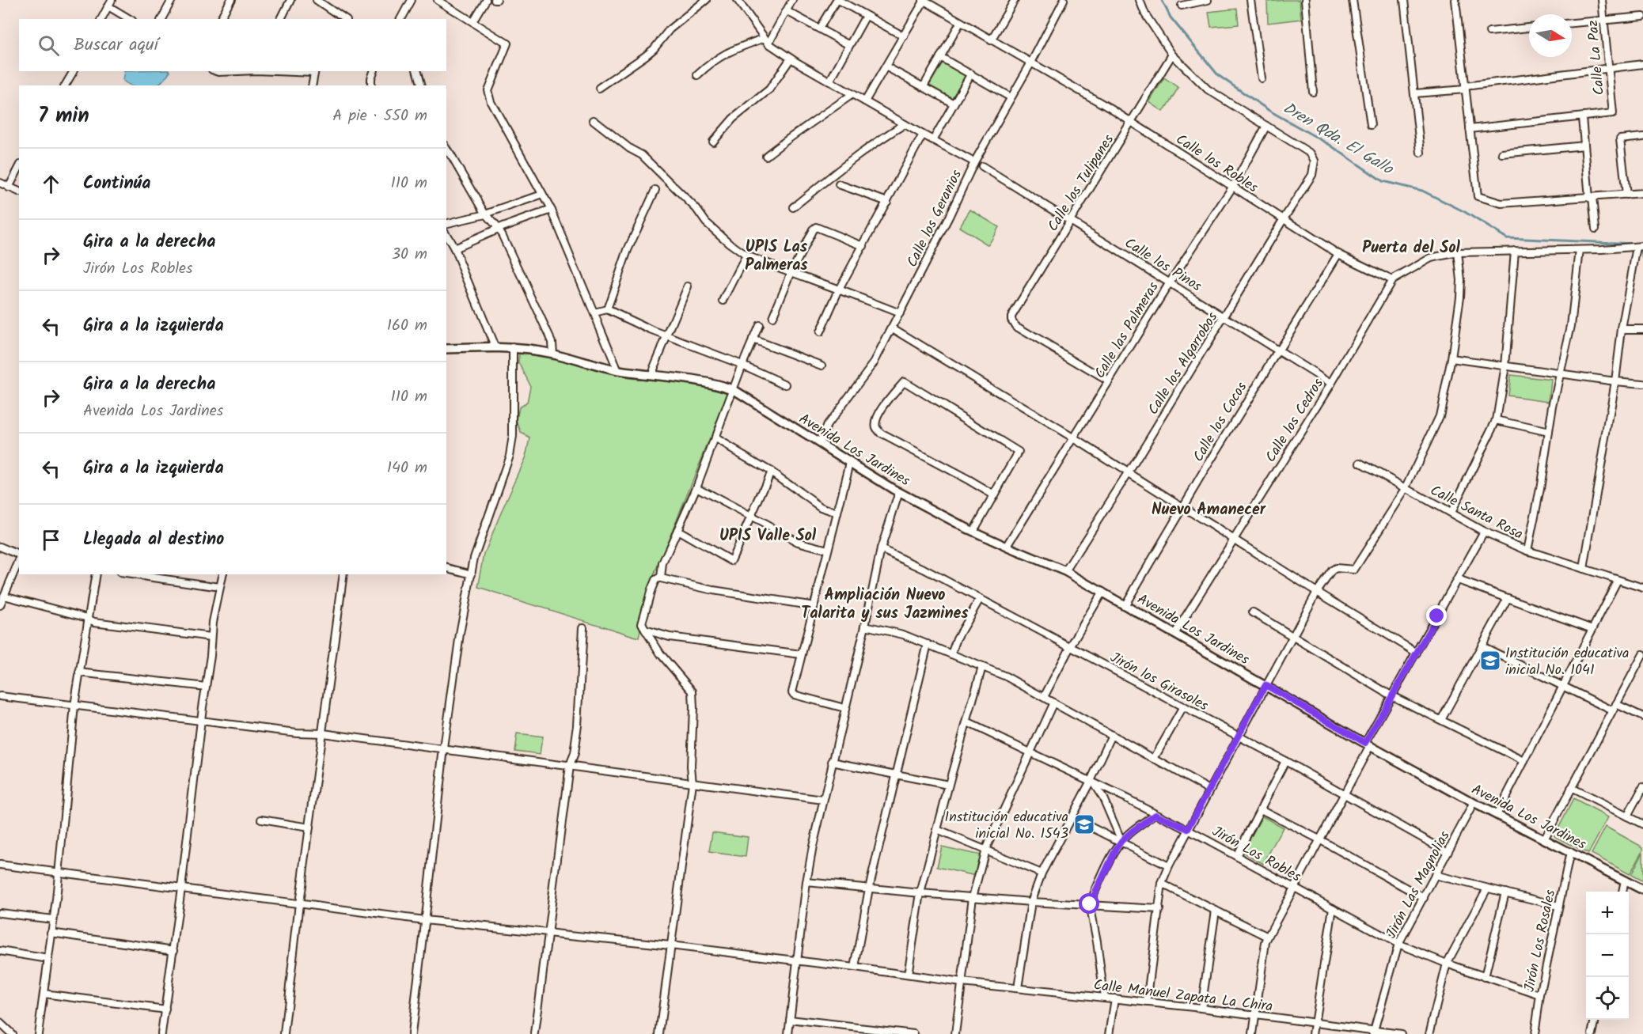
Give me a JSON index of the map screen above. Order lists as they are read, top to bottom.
{
  "streets": {
    "street": [
      "Calle La Paz",
      "Calle los Robles",
      "Calle los Tulipanes",
      "Calle los Geranios",
      "Calle los Pinos",
      "Calle las Palmeras",
      "Calle los Algarrobos",
      "Calle los Cedros",
      "Calle los Cocos",
      "Avenida Los Jardines",
      "Calle Santa Rosa",
      "Jirón los Girasoles",
      "Jirón Los Robles",
      "Jirón Las Magnolias",
      "Jirón Los Rosales",
      "Calle Manuel Zapata La Chira"
    ]
  },
  "crossings": [
    ["Calle los Robles", "Calle los Tulipanes"],
    ["Calle los Robles", "Calle los Geranios"],
    ["Calle los Robles", "Calle las Palmeras"],
    ["Calle los Robles", "Calle los Algarrobos"],
    ["Calle los Robles", "Calle los Cedros"],
    ["Calle los Robles", "Calle los Cocos"],
    ["Calle los Tulipanes", "Calle los Pinos"],
    ["Calle los Tulipanes", "Calle las Palmeras"],
    ["Calle los Geranios", "Avenida Los Jardines"],
    ["Calle los Pinos", "Calle las Palmeras"],
    ["Calle los Pinos", "Calle los Algarrobos"],
    ["Calle los Pinos", "Calle los Cedros"],
    ["Calle los Pinos", "Calle los Cocos"],
    ["Calle las Palmeras", "Calle los Algarrobos"],
    ["Calle las Palmeras", "Avenida Los Jardines"],
    ["Calle los Algarrobos", "Avenida Los Jardines"],
    ["Calle los Cedros", "Avenida Los Jardines"],
    ["Calle los Cocos", "Avenida Los Jardines"],
    ["Avenida Los Jardines", "Jirón Las Magnolias"],
    ["Avenida Los Jardines", "Jirón Los Rosales"],
    ["Jirón los Girasoles", "Jirón Las Magnolias"],
    ["Jirón Los Robles", "Jirón Las Magnolias"],
    ["Jirón Los Robles", "Jirón Los Rosales"],
    ["Jirón Las Magnolias", "Calle Manuel Zapata La Chira"]
  ],
  "districts": [
    "UPIS Las Palmeras",
    "Puerta del Sol",
    "Nuevo Amanecer",
    "UPIS Valle Sol",
    "Ampliación Nuevo Talarita y sus Jazmines"
  ],
  "water": ["Dren Qda. El Gallo"],
  "places": {
    "school or university": ["Institución educativa inicial No. 1041", "Institución educativa inicial No. 1543"]
  },
  "north": "right",
  "page": {
    "search": "Buscar aquí",
    "heading": ["7 min", "A pie · 550 m"],
    "list": [
      ["Continúa", "110 m"],
      ["Gira a la derecha", "Jirón Los Robles", "30 m"],
      ["Gira a la izquierda", "160 m"],
      ["Gira a la derecha", "Avenida Los Jardines", "110 m"],
      ["Gira a la izquierda", "140 m"],
      "Llegada al destino"
    ],
    "map_buttons": ["+", "−"]
  }
}
